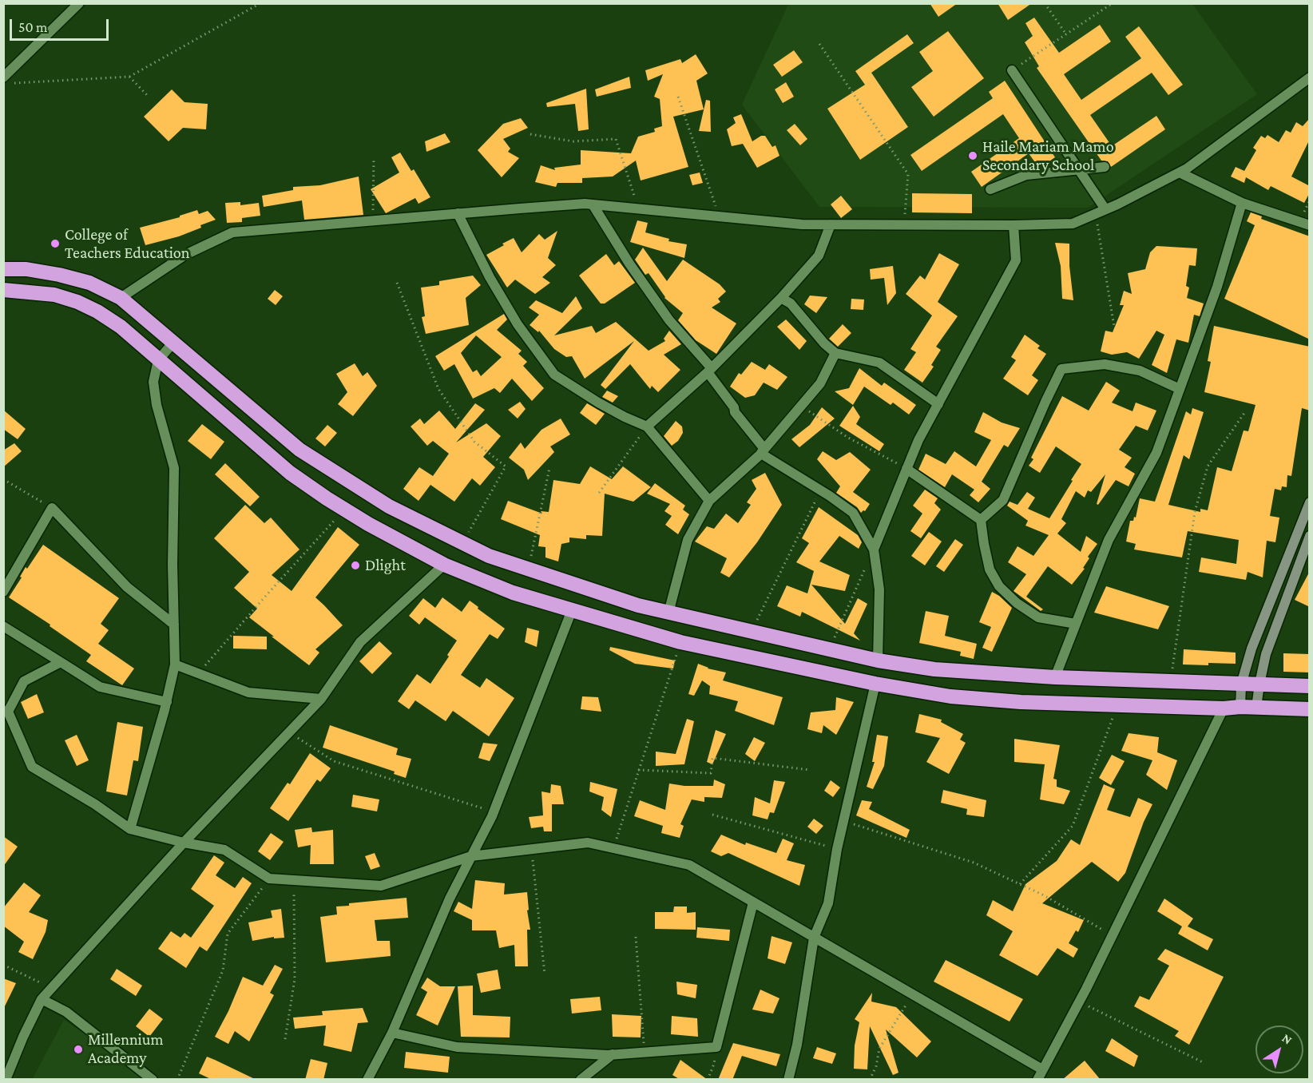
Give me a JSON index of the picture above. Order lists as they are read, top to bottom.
{
  "places": [
    "Haile Mariam Mamo Secondary School",
    "College of Teachers Education",
    "Dlight",
    "Millennium Academy"
  ],
  "scale_bar": "50 m",
  "north": "top right"
}
